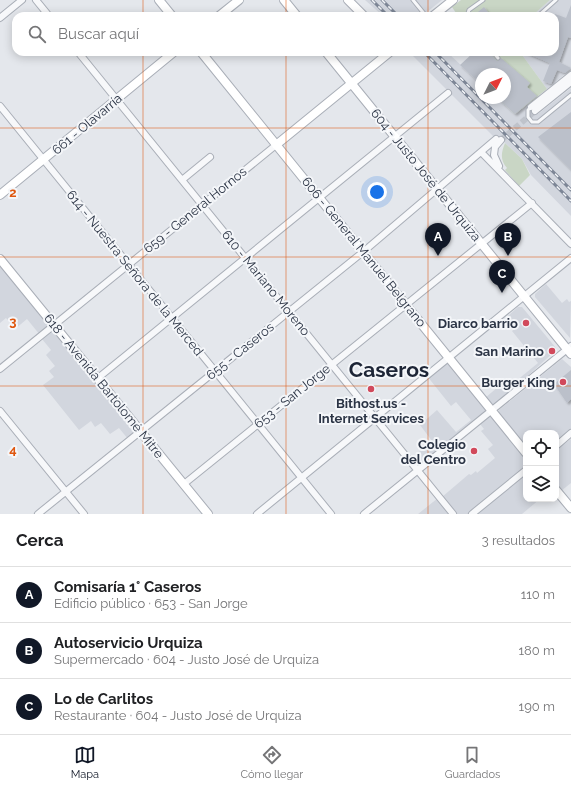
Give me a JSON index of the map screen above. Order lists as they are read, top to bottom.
{
  "streets": {
    "street": [
      "661 - Olavarría",
      "604 - Justo José de Urquiza",
      "659 - General Hornos",
      "606 - General Manuel Belgrano",
      "614 - Nuestra Señora de la Merced",
      "610 - Mariano Moreno",
      "655 - Caseros",
      "618 - Avenida Bartolomé Mitre",
      "653 - San Jorge"
    ]
  },
  "crossings": [
    ["661 - Olavarría", "614 - Nuestra Señora de la Merced"],
    ["661 - Olavarría", "610 - Mariano Moreno"],
    ["604 - Justo José de Urquiza", "659 - General Hornos"],
    ["604 - Justo José de Urquiza", "655 - Caseros"],
    ["604 - Justo José de Urquiza", "653 - San Jorge"],
    ["659 - General Hornos", "606 - General Manuel Belgrano"],
    ["659 - General Hornos", "614 - Nuestra Señora de la Merced"],
    ["659 - General Hornos", "610 - Mariano Moreno"],
    ["659 - General Hornos", "618 - Avenida Bartolomé Mitre"],
    ["606 - General Manuel Belgrano", "655 - Caseros"],
    ["606 - General Manuel Belgrano", "653 - San Jorge"],
    ["614 - Nuestra Señora de la Merced", "655 - Caseros"],
    ["614 - Nuestra Señora de la Merced", "653 - San Jorge"],
    ["610 - Mariano Moreno", "655 - Caseros"],
    ["610 - Mariano Moreno", "653 - San Jorge"],
    ["655 - Caseros", "618 - Avenida Bartolomé Mitre"],
    ["618 - Avenida Bartolomé Mitre", "653 - San Jorge"]
  ],
  "districts": ["Caseros"],
  "places": [
    "Diarco barrio",
    "San Marino",
    "Burger King",
    "Bithost.us - Internet Services",
    "Colegio del Centro"
  ],
  "north": "top right",
  "page": {
    "search": "Buscar aquí",
    "pins": ["A", "B", "C"],
    "heading": ["Cerca", "3 resultados"],
    "list": [
      {
        "mark": "A",
        "name": "Comisaría 1° Caseros",
        "note": "Edificio público · 653 - San Jorge",
        "value": "110 m"
      },
      {
        "mark": "B",
        "name": "Autoservicio Urquiza",
        "note": "Supermercado · 604 - Justo José de Urquiza",
        "value": "180 m"
      },
      {
        "mark": "C",
        "name": "Lo de Carlitos",
        "note": "Restaurante · 604 - Justo José de Urquiza",
        "value": "190 m"
      }
    ],
    "nav": ["Mapa", "Cómo llegar", "Guardados"]
  },
  "grid": {
    "rows": ["2", "3", "4"]
  }
}
